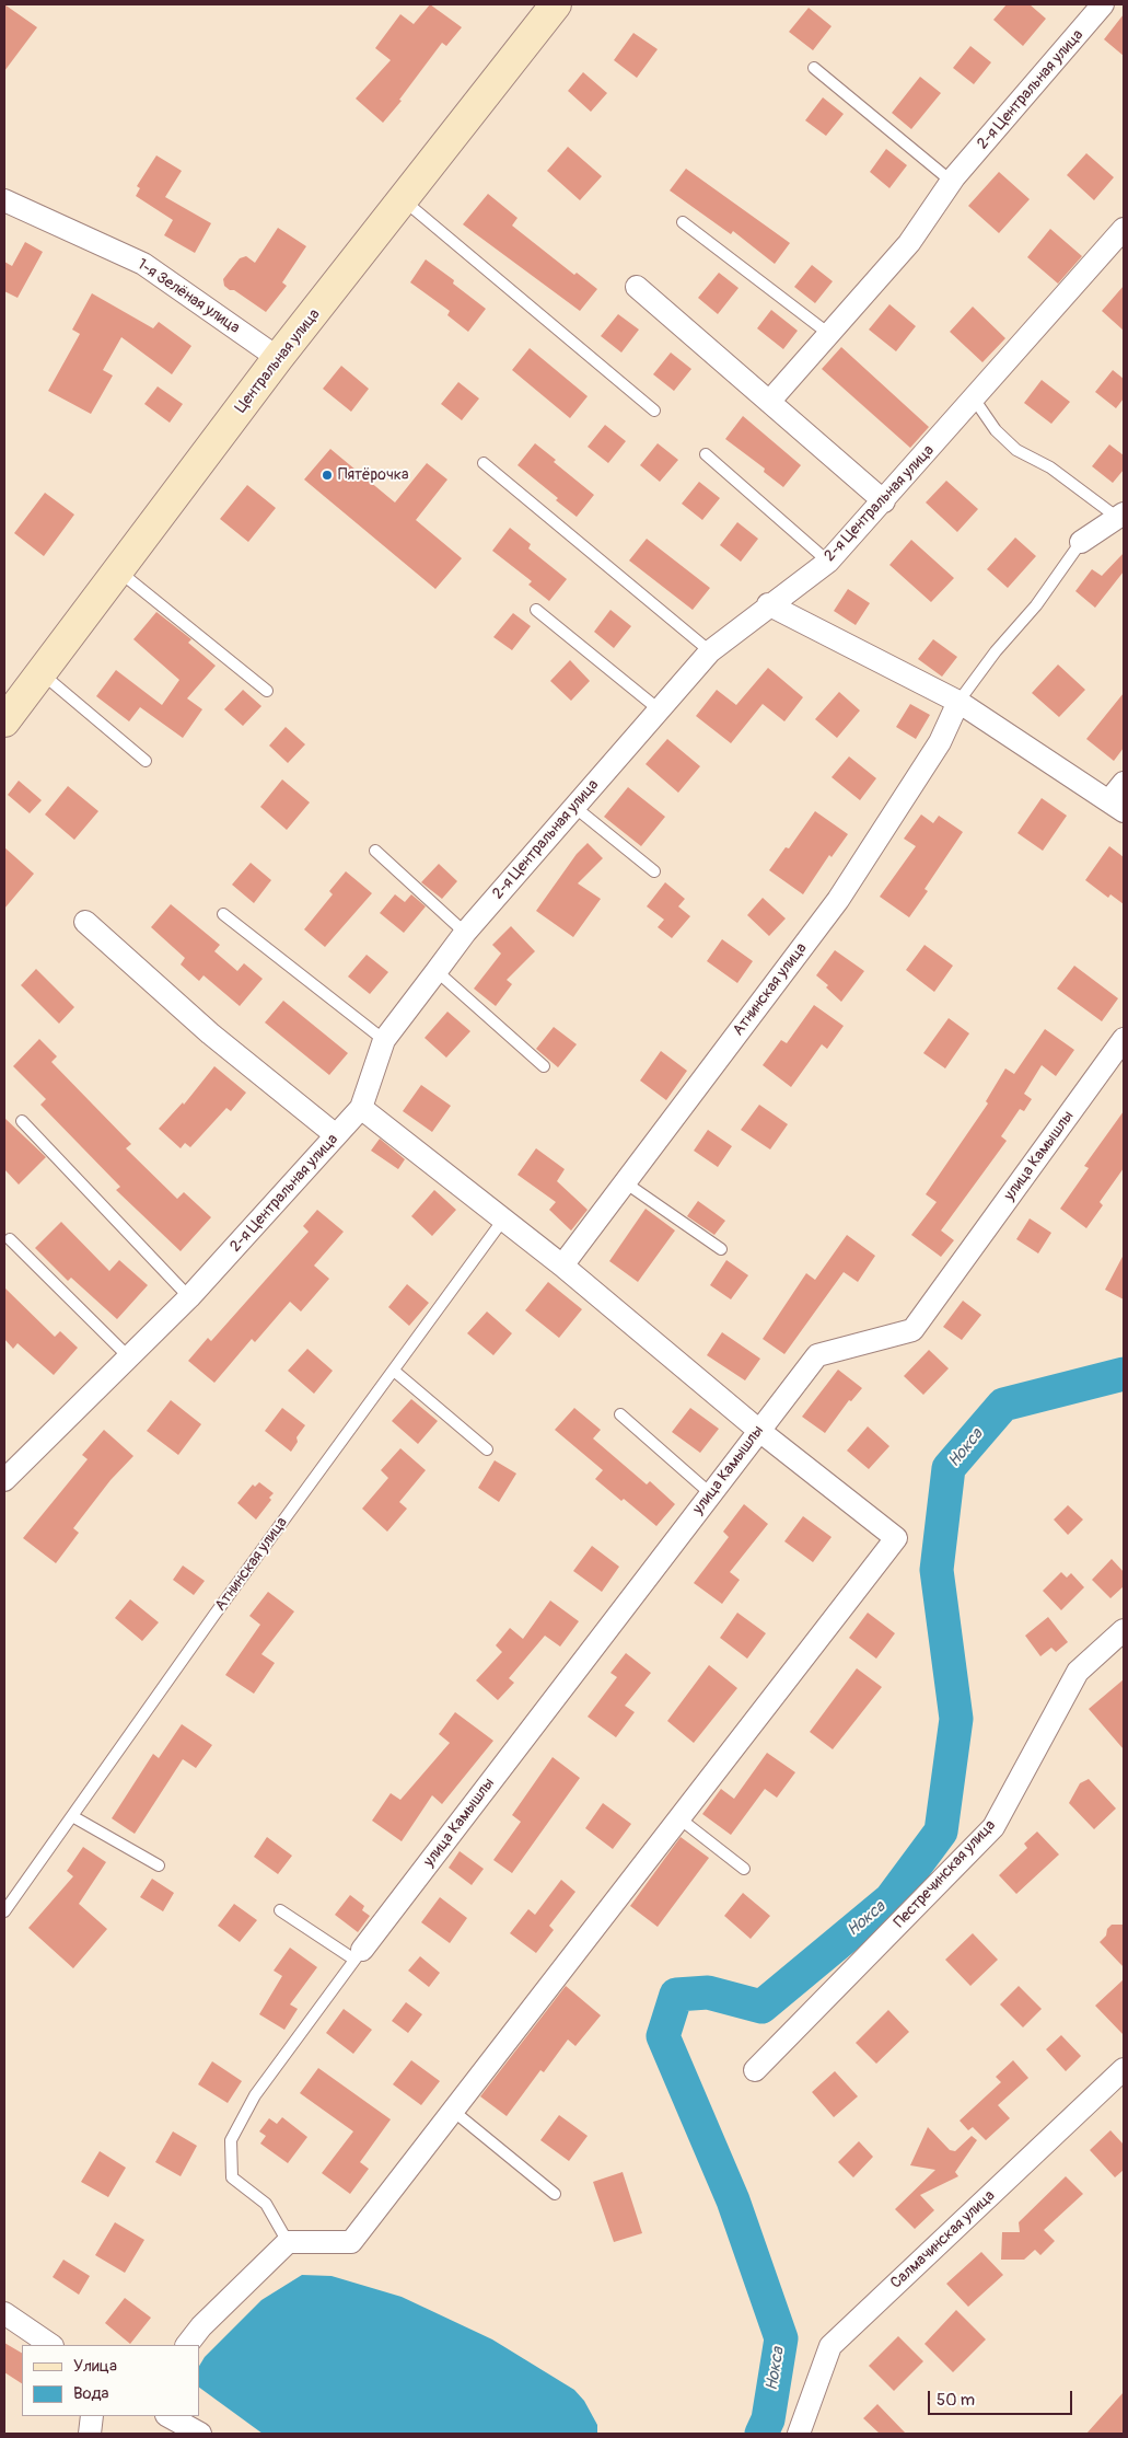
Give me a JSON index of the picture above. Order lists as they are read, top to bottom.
{
  "streets": {
    "street": [
      "2-я Центральная улица",
      "1-я Зелёная улица",
      "Центральная улица",
      "Атнинская улица",
      "улица Камышлы",
      "Пестречинская улица",
      "Салмачинская улица"
    ]
  },
  "crossings": [
    ["1-я Зелёная улица", "Центральная улица"]
  ],
  "water": ["Нокса"],
  "places": ["Пятёрочка"],
  "legend": ["Улица", "Вода"],
  "scale_bar": "50 m"
}
